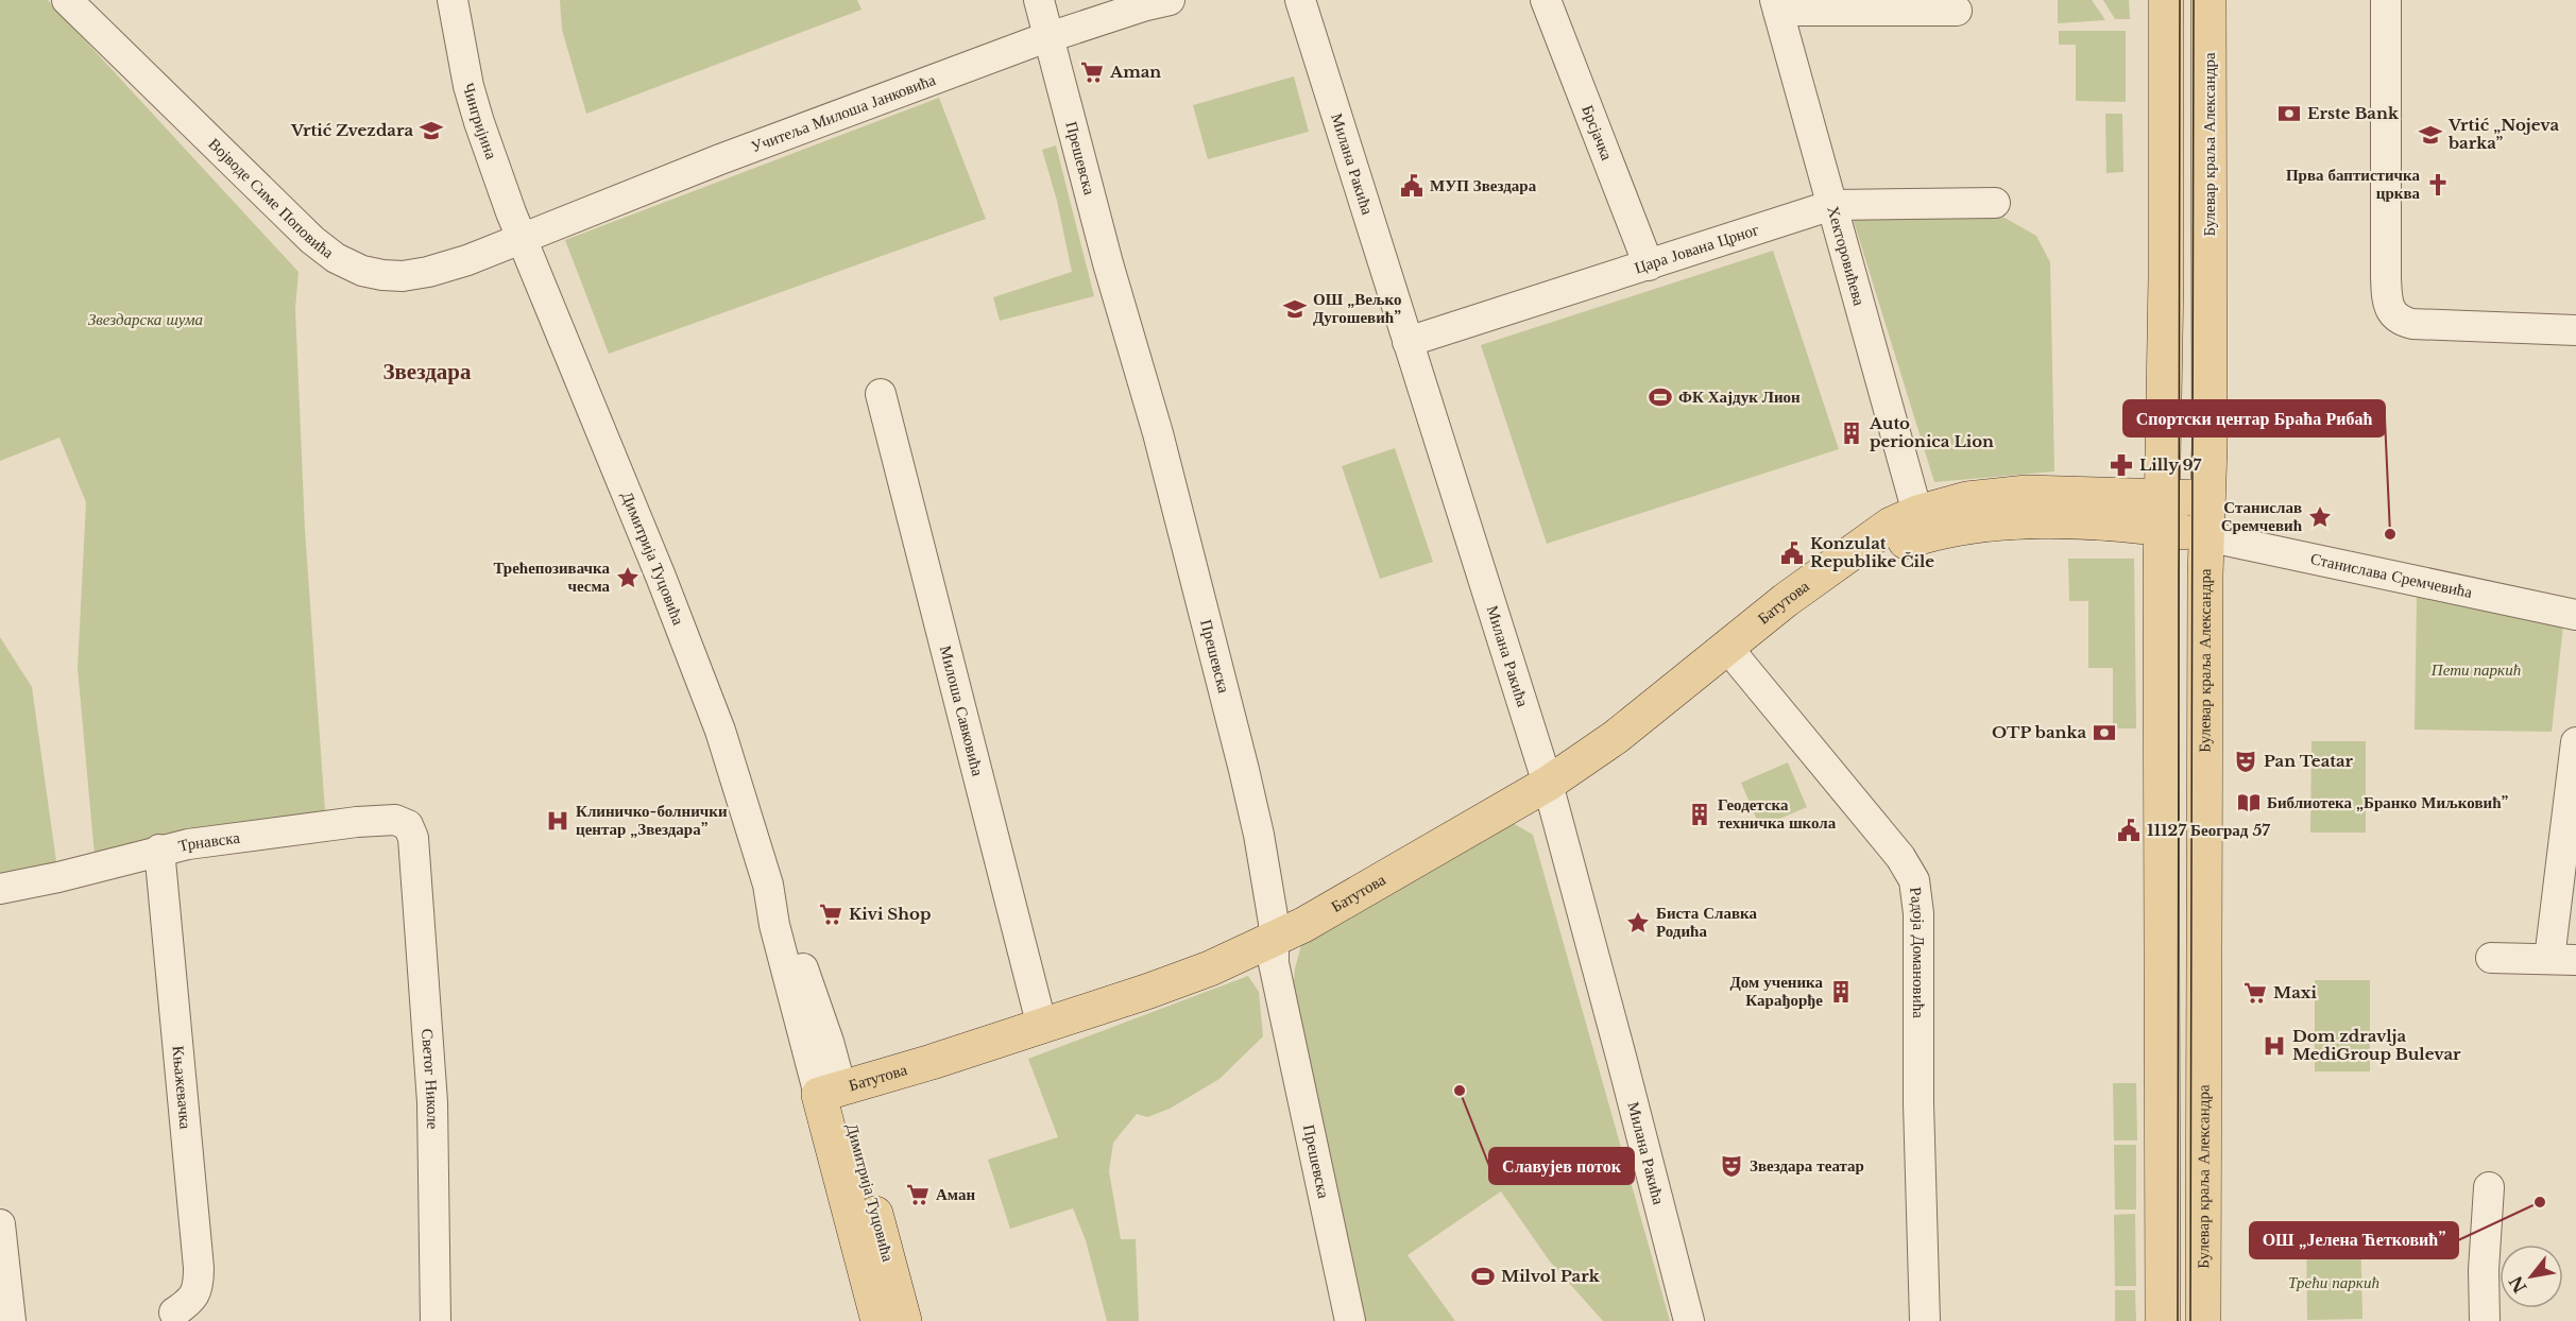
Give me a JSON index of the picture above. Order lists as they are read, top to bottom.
{
  "streets": {
    "main road": ["Булевар краља Александра", "Димитрија Туцовића", "Батутова"],
    "street": [
      "Учитеља Милоша Јанковића",
      "Чингријина",
      "Брсјачка",
      "Прешевска",
      "Милана Ракића",
      "Војводе Симе Поповића",
      "Цара Јована Црног",
      "Хекторовићева",
      "Станислава Сремчевића",
      "Милоша Савковића",
      "Трнавска",
      "Радоја Домановића",
      "Светог Николе",
      "Књажевачка"
    ]
  },
  "crossings": [
    ["Учитеља Милоша Јанковића", "Чингријина"],
    ["Учитеља Милоша Јанковића", "Прешевска"],
    ["Учитеља Милоша Јанковића", "Војводе Симе Поповића"],
    ["Учитеља Милоша Јанковића", "Димитрија Туцовића"],
    ["Чингријина", "Војводе Симе Поповића"],
    ["Чингријина", "Димитрија Туцовића"],
    ["Брсјачка", "Цара Јована Црног"],
    ["Булевар краља Александра", "Станислава Сремчевића"],
    ["Булевар краља Александра", "Батутова"],
    ["Прешевска", "Батутова"],
    ["Милана Ракића", "Цара Јована Црног"],
    ["Милана Ракића", "Батутова"],
    ["Војводе Симе Поповића", "Димитрија Туцовића"],
    ["Цара Јована Црног", "Хекторовићева"],
    ["Хекторовићева", "Батутова"],
    ["Димитрија Туцовића", "Батутова"],
    ["Станислава Сремчевића", "Батутова"],
    ["Батутова", "Милоша Савковића"],
    ["Батутова", "Радоја Домановића"],
    ["Трнавска", "Светог Николе"],
    ["Трнавска", "Књажевачка"]
  ],
  "districts": ["Звездара"],
  "parks": ["Звездарска шума", "Пети паркић", "Трећи паркић"],
  "places": {
    "supermarket": [
      "Aman",
      "Kivi Shop",
      "Maxi",
      "Аман"
    ],
    "bank": ["Erste Bank", "OTP banka"],
    "school or university": ["Vrtić Zvezdara", "Vrtić „Nojeva barka”", "ОШ „Вељко Дугошевић”"],
    "church": ["Прва баптистичка црква"],
    "public building": ["МУП Звездара", "Konzulat Republike Čile", "11127 Београд 57"],
    "sports": ["ФК Хајдук Лион", "Milvol Park"],
    "building": ["Auto perionica Lion", "Геодетска техничка школа", "Дом ученика Карађорђе"],
    "pharmacy": ["Lilly 97"],
    "place": ["Станислав Сремчевић", "Трећепозивачка чесма", "Биста Славка Родића"],
    "other": ["Спортски центар Браћа Рибаћ", "Славујев поток", "ОШ „Јелена Ћетковић”"],
    "theatre": ["Pan Teatar", "Звездара театар"],
    "library": ["Библиотека „Бранко Миљковић”"],
    "hospital": ["Клиничко-болнички центар „Звездара”", "Dom zdravlja MediGroup Bulevar"]
  },
  "north": "bottom left"
}
